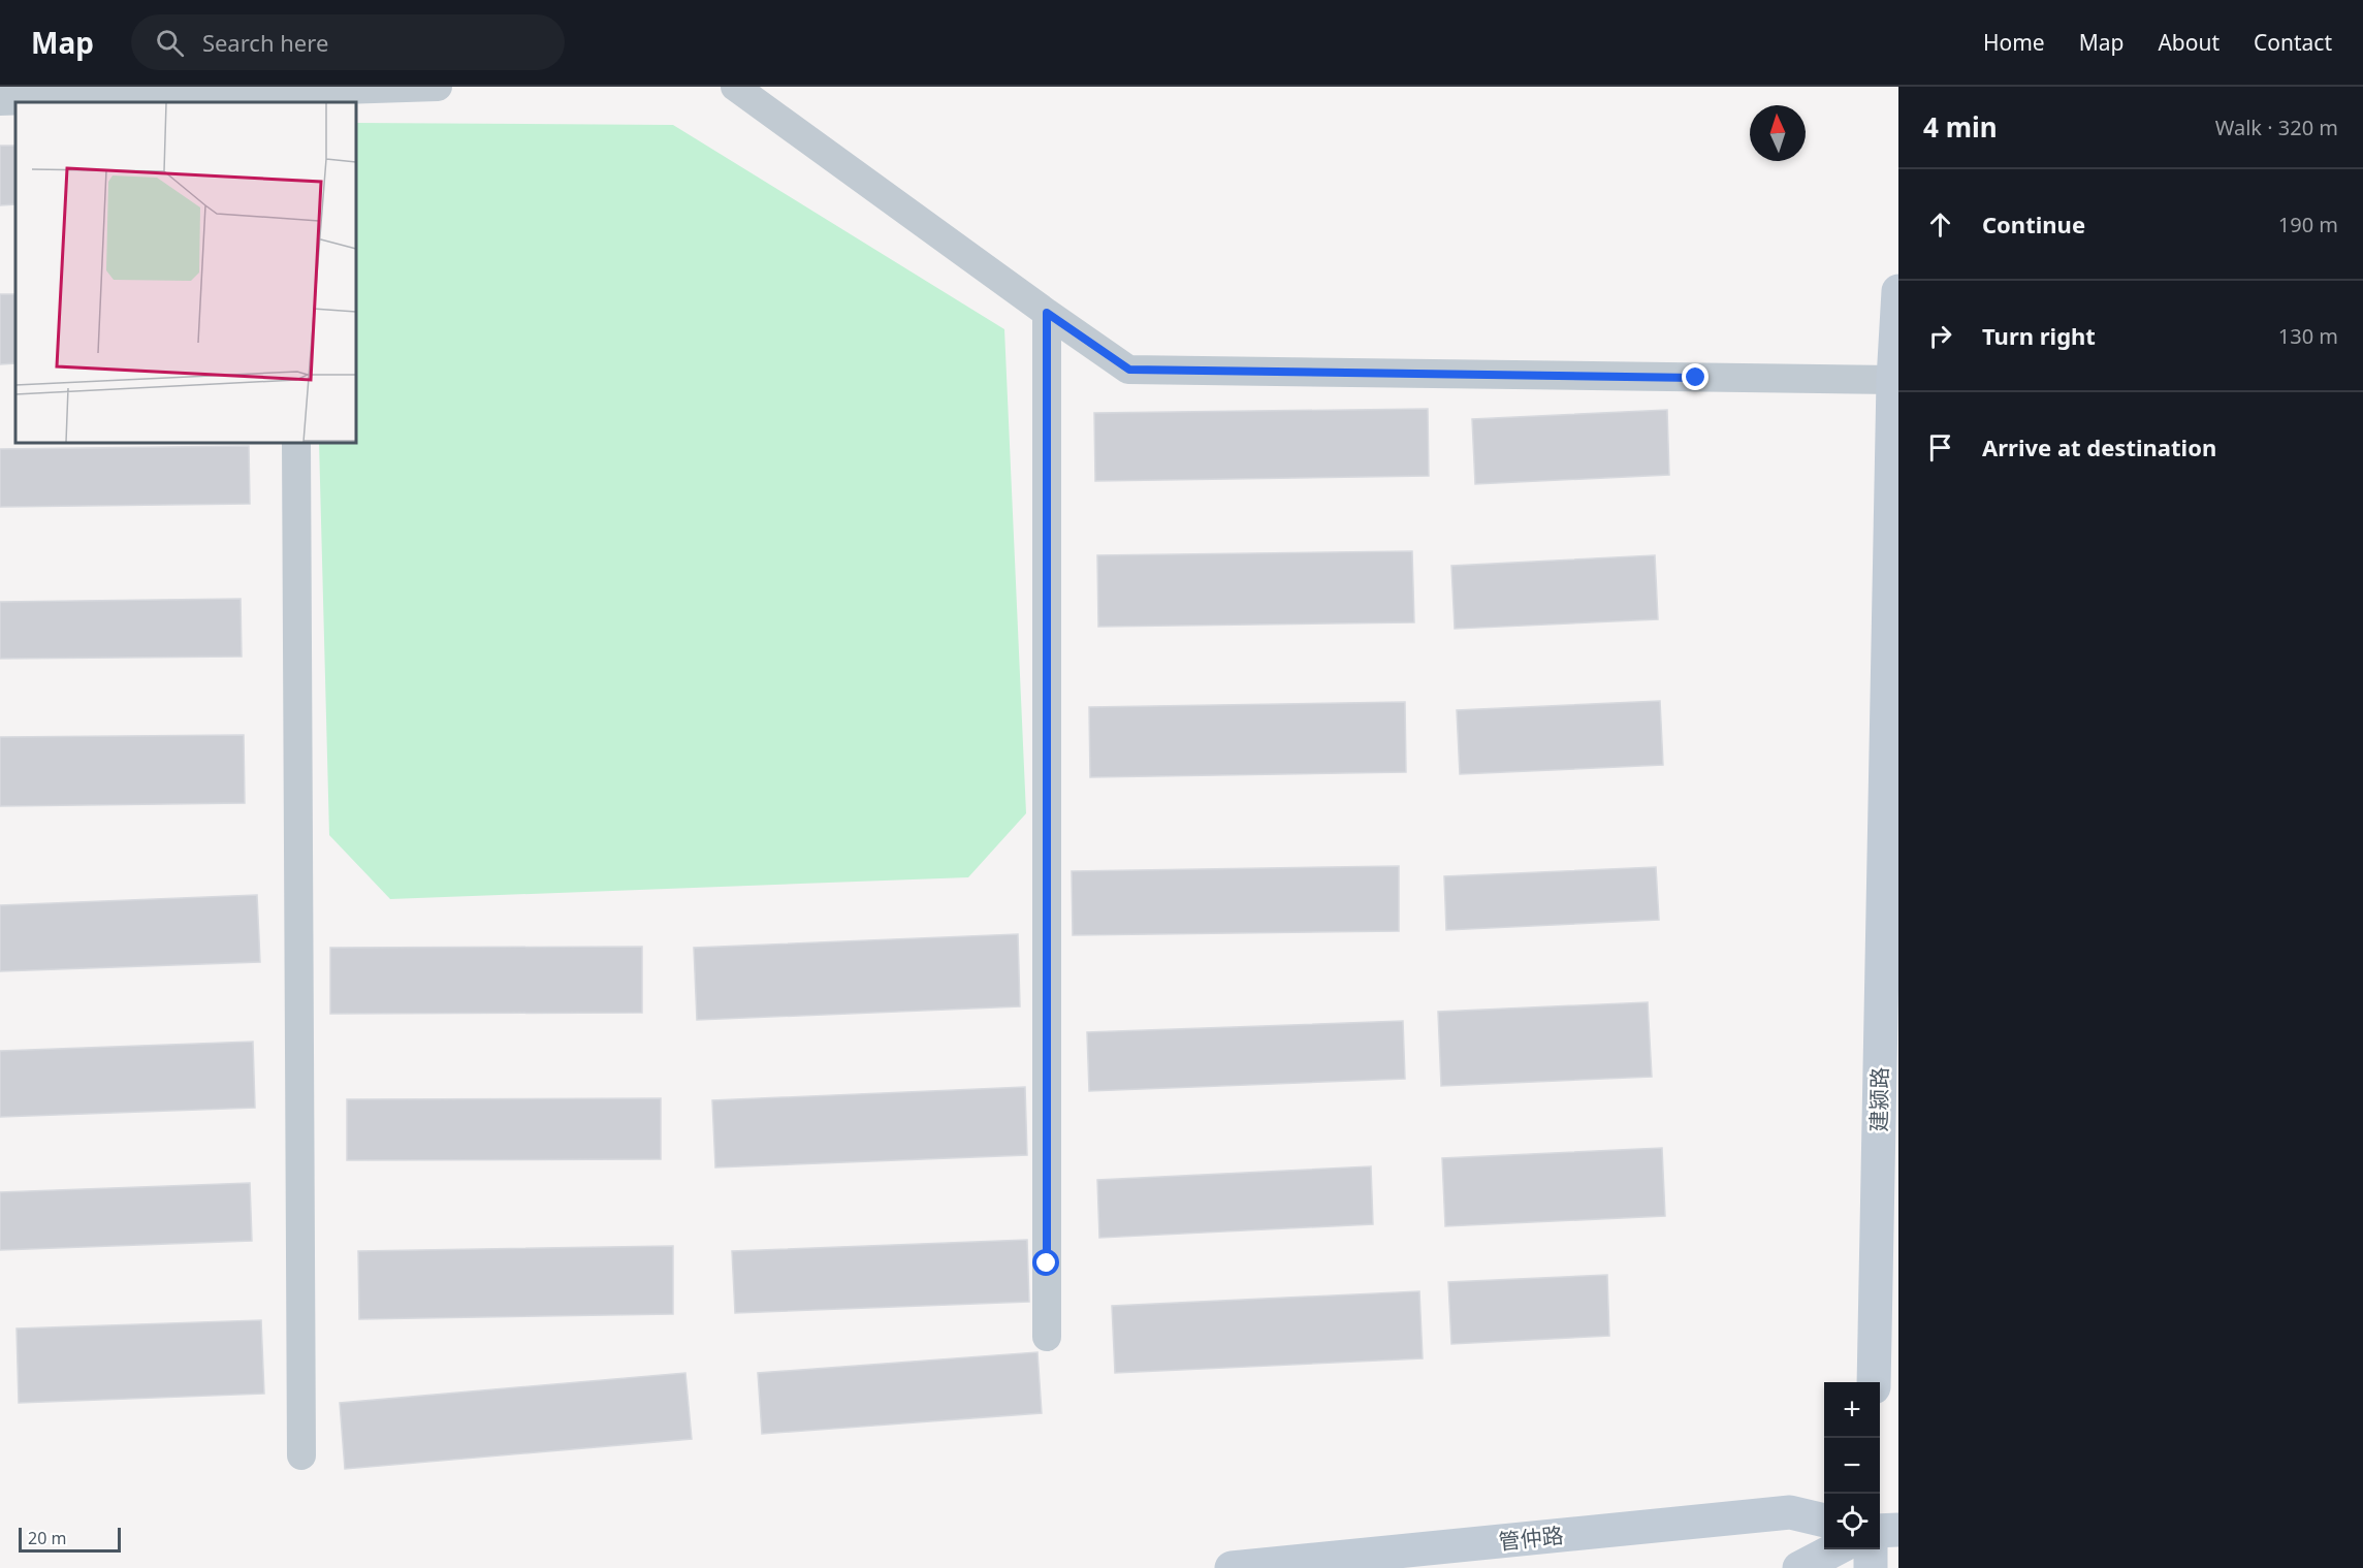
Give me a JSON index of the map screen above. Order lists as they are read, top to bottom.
{
  "streets": {
    "street": ["建颍路", "管仲路"]
  },
  "scale_bar": "20 m",
  "north": "top",
  "page": {
    "header": "Map",
    "search": "Search here",
    "nav": [
      "Home",
      "Map",
      "About",
      "Contact"
    ],
    "heading": ["4 min", "Walk · 320 m"],
    "list": [
      ["Continue", "190 m"],
      ["Turn right", "130 m"],
      "Arrive at destination"
    ],
    "map_buttons": ["+", "−"],
    "scale": "20 m"
  }
}
